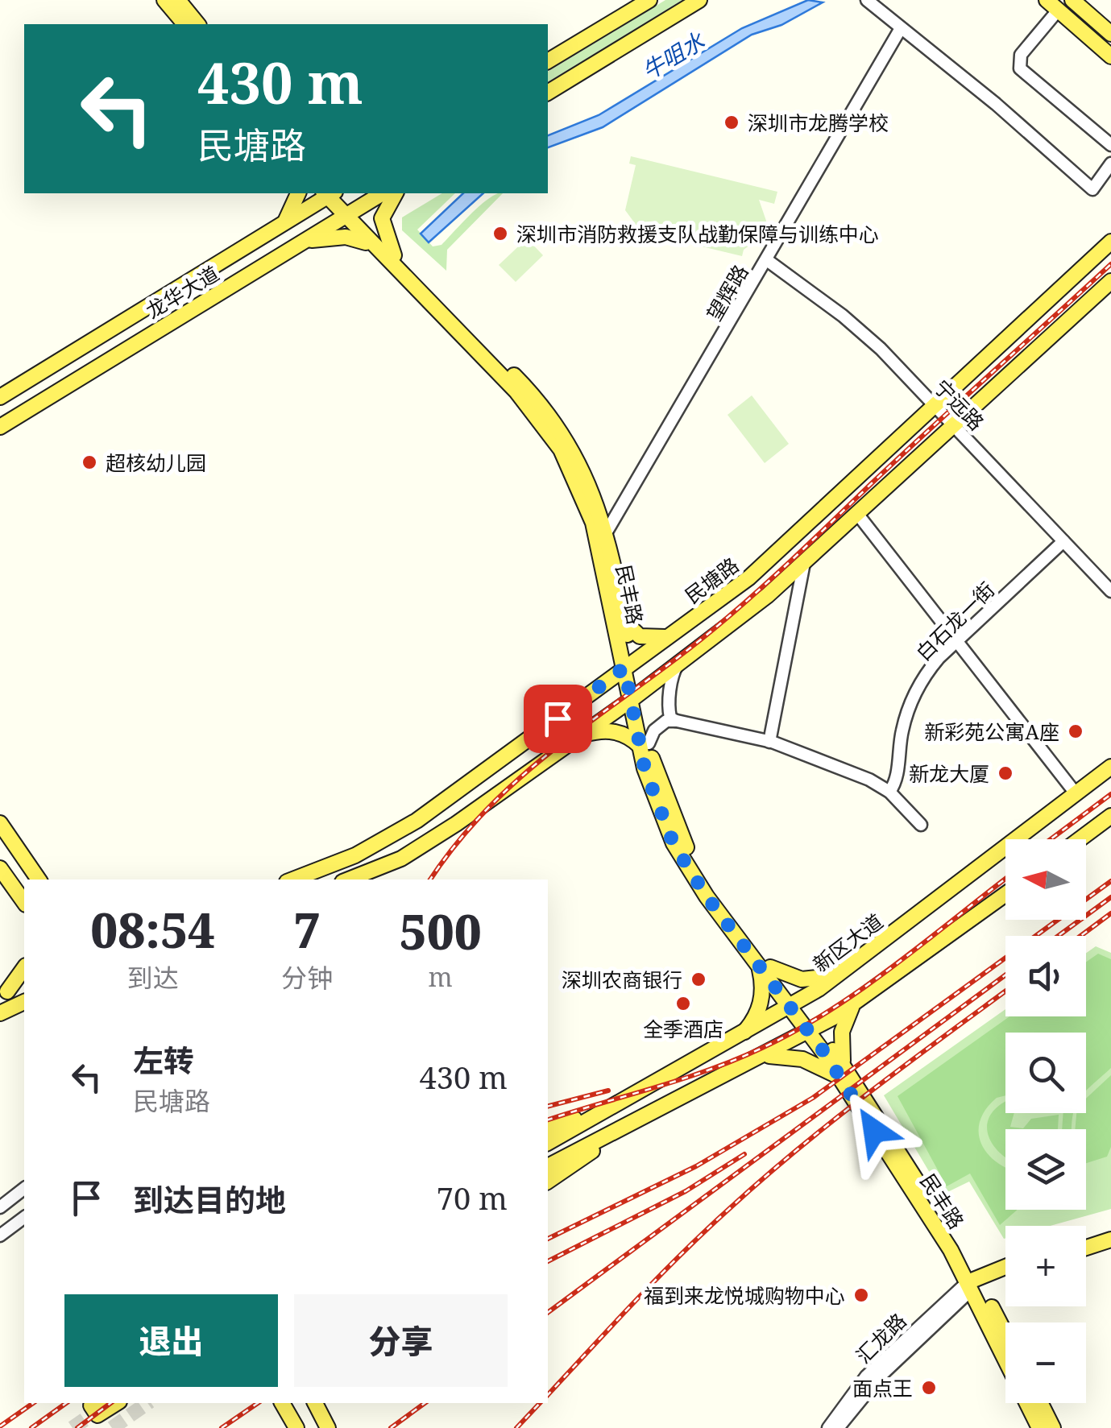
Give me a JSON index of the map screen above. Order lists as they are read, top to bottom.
{
  "streets": {
    "main road": [
      "龙华大道",
      "民塘路",
      "民丰路",
      "新区大道"
    ],
    "street": [
      "望辉路",
      "宁远路",
      "白石龙一街",
      "汇龙路"
    ]
  },
  "crossings": [
    ["龙华大道", "民丰路"],
    ["望辉路", "宁远路"],
    ["望辉路", "民丰路"],
    ["宁远路", "民塘路"],
    ["宁远路", "白石龙一街"],
    ["民塘路", "民丰路"],
    ["民丰路", "新区大道"],
    ["民丰路", "汇龙路"]
  ],
  "water": ["牛咀水"],
  "places": [
    "深圳市龙腾学校",
    "深圳市消防救援支队战勤保障与训练中心",
    "超核幼儿园",
    "新彩苑公寓A座",
    "新龙大厦",
    "深圳农商银行",
    "全季酒店",
    "福到来龙悦城购物中心",
    "面点王"
  ],
  "north": "left",
  "page": {
    "turn": ["430 m", "民塘路"],
    "map_buttons": ["+", "−"],
    "eta": [
      "08:54",
      "到达",
      "7",
      "分钟",
      "500",
      "m"
    ],
    "list": [
      {
        "name": "左转",
        "note": "民塘路",
        "value": "430 m"
      },
      {
        "name": "到达目的地",
        "value": "70 m"
      }
    ],
    "buttons": ["退出", "分享"]
  }
}
